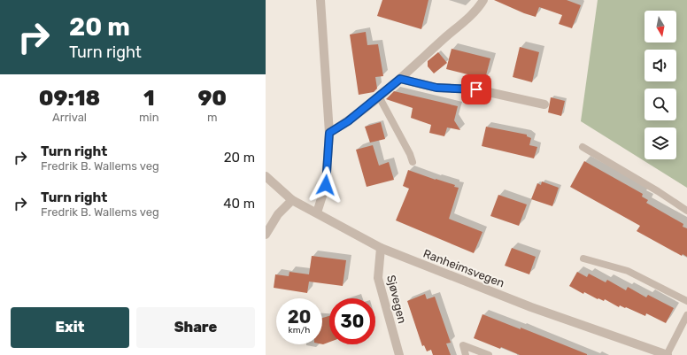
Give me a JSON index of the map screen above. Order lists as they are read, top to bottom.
{
  "streets": {
    "street": ["Ranheimsvegen", "Sjøvegen"]
  },
  "crossings": [
    ["Ranheimsvegen", "Sjøvegen"]
  ],
  "north": "bottom",
  "page": {
    "turn": ["20 m", "Turn right"],
    "eta": [
      "09:18",
      "Arrival",
      "1",
      "min",
      "90",
      "m"
    ],
    "list": [
      {
        "name": "Turn right",
        "note": "Fredrik B. Wallems veg",
        "value": "20 m"
      },
      {
        "name": "Turn right",
        "note": "Fredrik B. Wallems veg",
        "value": "40 m"
      }
    ],
    "speed": "20 km/h",
    "limit": "30",
    "buttons": ["Exit", "Share"]
  }
}
